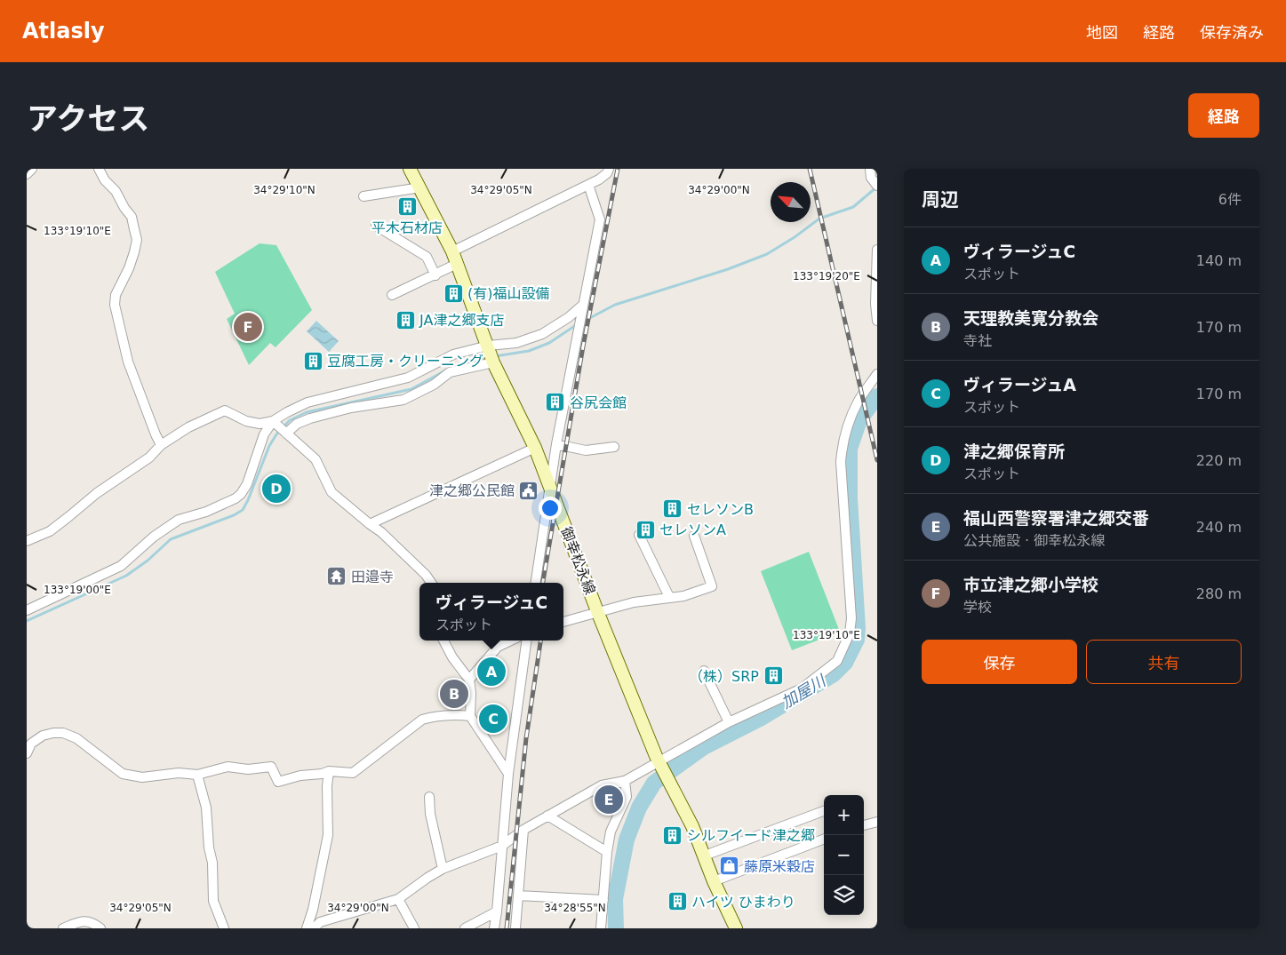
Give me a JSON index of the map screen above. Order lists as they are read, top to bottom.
{
  "streets": {
    "main road": ["御幸松永線"]
  },
  "water": ["加屋川"],
  "places": {
    "building": [
      "平木石材店",
      "(有)福山設備",
      "JA津之郷支店",
      "豆腐工房・クリーニング",
      "谷尻会館",
      "セレソンB",
      "セレソンA",
      "（株）SRP",
      "シルフイード津之郷",
      "ハイツ ひまわり"
    ],
    "public building": ["津之郷公民館"],
    "temple": ["田邉寺"],
    "shop": ["藤原米穀店"]
  },
  "north": "top left",
  "page": {
    "header": "Atlasly",
    "nav": ["地図", "経路", "保存済み"],
    "title": "アクセス",
    "buttons": [
      "経路",
      ["保存", "共有"]
    ],
    "heading": ["周辺", "6件"],
    "list": [
      {
        "mark": "A",
        "name": "ヴィラージュC",
        "note": "スポット",
        "value": "140 m"
      },
      {
        "mark": "B",
        "name": "天理教美寛分教会",
        "note": "寺社",
        "value": "170 m"
      },
      {
        "mark": "C",
        "name": "ヴィラージュA",
        "note": "スポット",
        "value": "170 m"
      },
      {
        "mark": "D",
        "name": "津之郷保育所",
        "note": "スポット",
        "value": "220 m"
      },
      {
        "mark": "E",
        "name": "福山西警察署津之郷交番",
        "note": "公共施設 · 御幸松永線",
        "value": "240 m"
      },
      {
        "mark": "F",
        "name": "市立津之郷小学校",
        "note": "学校",
        "value": "280 m"
      }
    ],
    "pins": [
      "F",
      "D",
      "A",
      "B",
      "C",
      "E"
    ],
    "popup": ["ヴィラージュC", "スポット"],
    "map_buttons": ["+", "−"]
  },
  "coordinates": [
    "34°29'10\"N",
    "34°29'05\"N",
    "34°29'00\"N",
    "133°19'10\"E",
    "133°19'20\"E",
    "133°19'00\"E",
    "34°28'55\"N"
  ]
}
